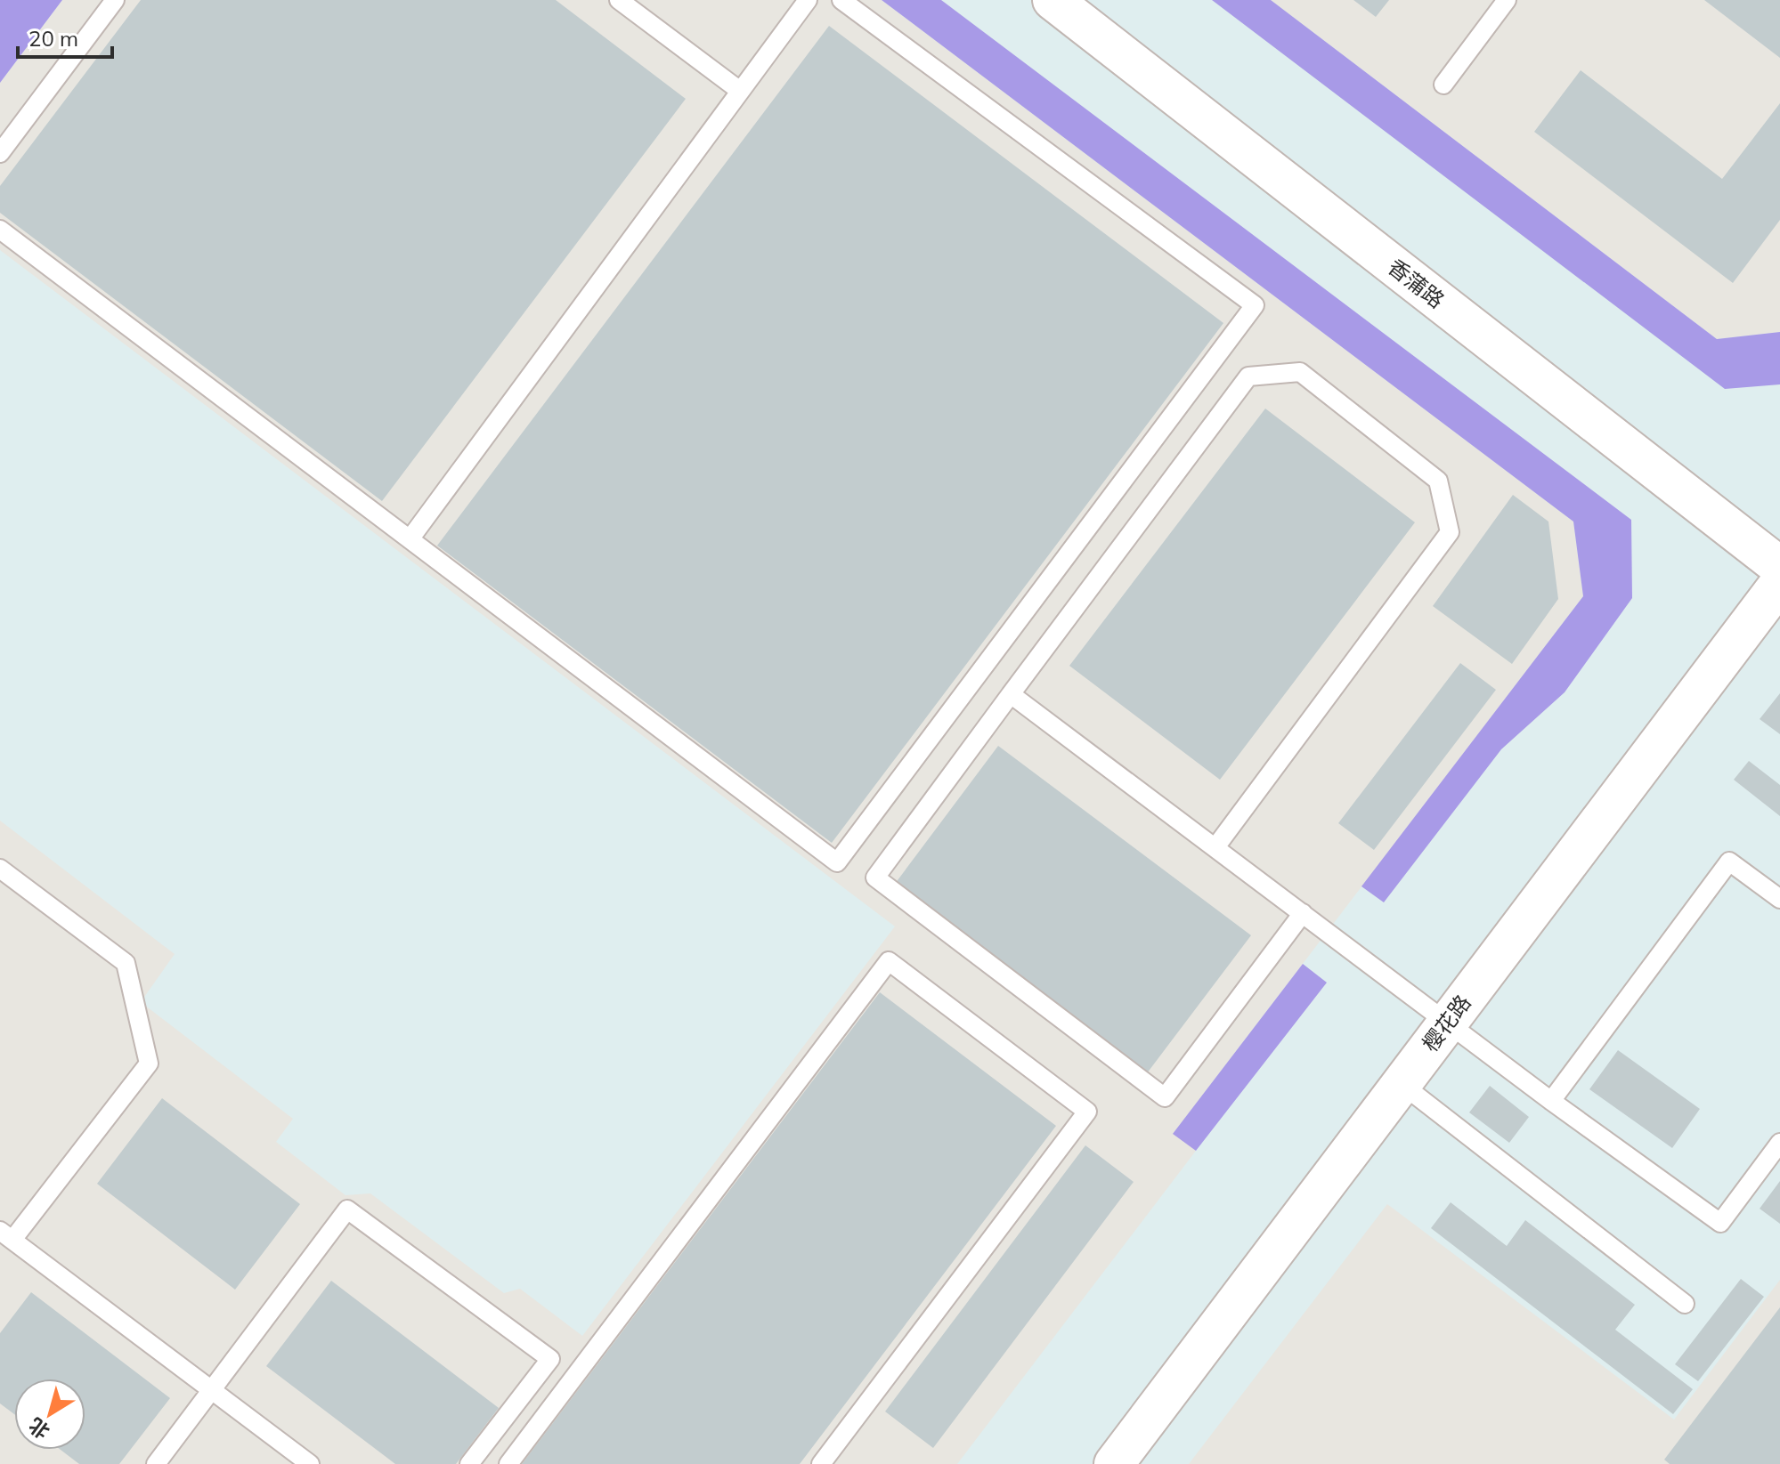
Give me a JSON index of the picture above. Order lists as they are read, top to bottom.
{
  "streets": {
    "street": ["香蒲路", "樱花路"]
  },
  "scale_bar": "20 m",
  "north": "bottom left"
}
